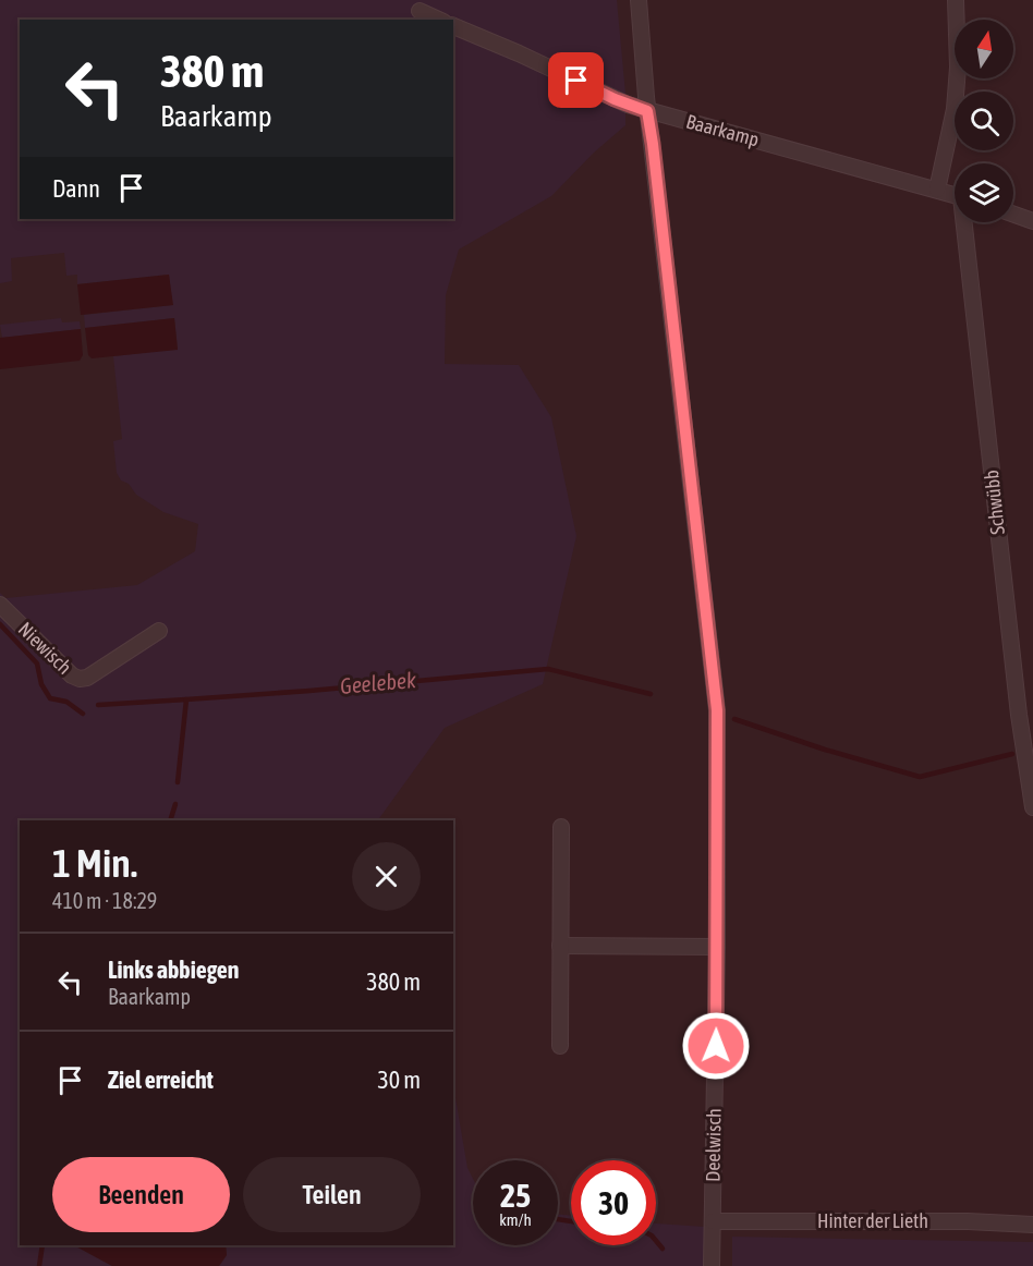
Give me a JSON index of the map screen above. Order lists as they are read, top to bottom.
{
  "streets": {
    "street": [
      "Baarkamp",
      "Schwübb",
      "Niewisch",
      "Deelwisch",
      "Hinter der Lieth"
    ]
  },
  "crossings": [
    ["Baarkamp", "Deelwisch"],
    ["Deelwisch", "Hinter der Lieth"]
  ],
  "water": ["Geelebek"],
  "north": "top",
  "page": {
    "turn": ["380 m", "Baarkamp"],
    "then": "Dann",
    "heading": ["1 Min.", "410 m · 18:29"],
    "list": [
      {
        "name": "Links abbiegen",
        "note": "Baarkamp",
        "value": "380 m"
      },
      {
        "name": "Ziel erreicht",
        "value": "30 m"
      }
    ],
    "buttons": ["Beenden", "Teilen"],
    "speed": "25 km/h",
    "limit": "30"
  }
}
